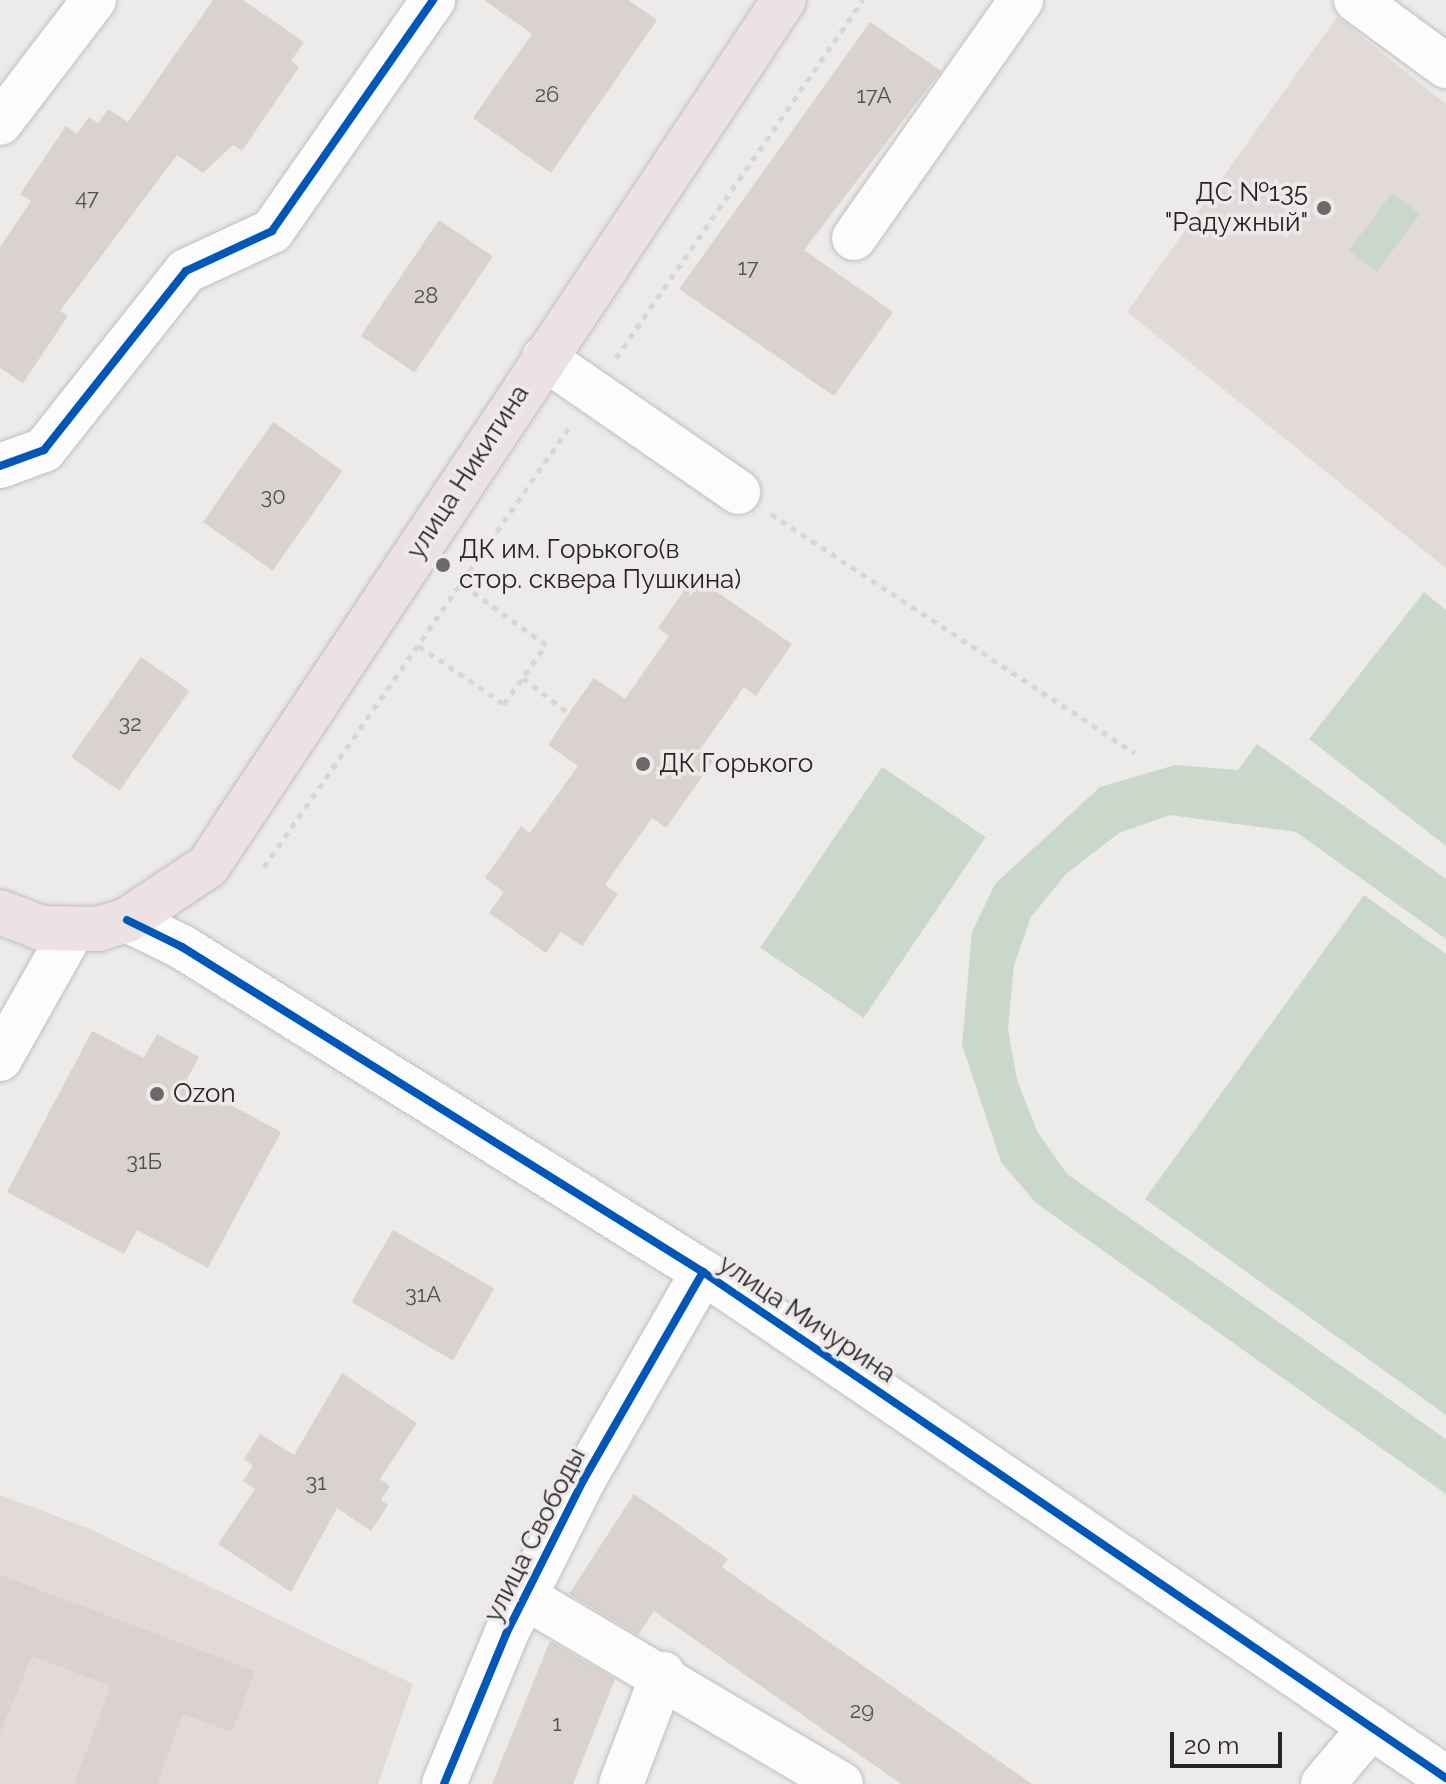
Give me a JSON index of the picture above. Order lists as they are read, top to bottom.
{
  "streets": {
    "main road": ["улица Никитина"],
    "street": ["улица Мичурина", "улица Свободы"]
  },
  "crossings": [
    ["улица Никитина", "улица Мичурина"],
    ["улица Мичурина", "улица Свободы"]
  ],
  "places": [
    "ДС №135 \"Радужный\"",
    "ДК им. Горького(в стор. сквера Пушкина)",
    "ДК Горького",
    "Ozon"
  ],
  "house_numbers": [
    "26",
    "17А",
    "47",
    "17",
    "28",
    "30",
    "32",
    "31Б",
    "31А",
    "31",
    "29",
    "1"
  ],
  "scale_bar": "20 m"
}
